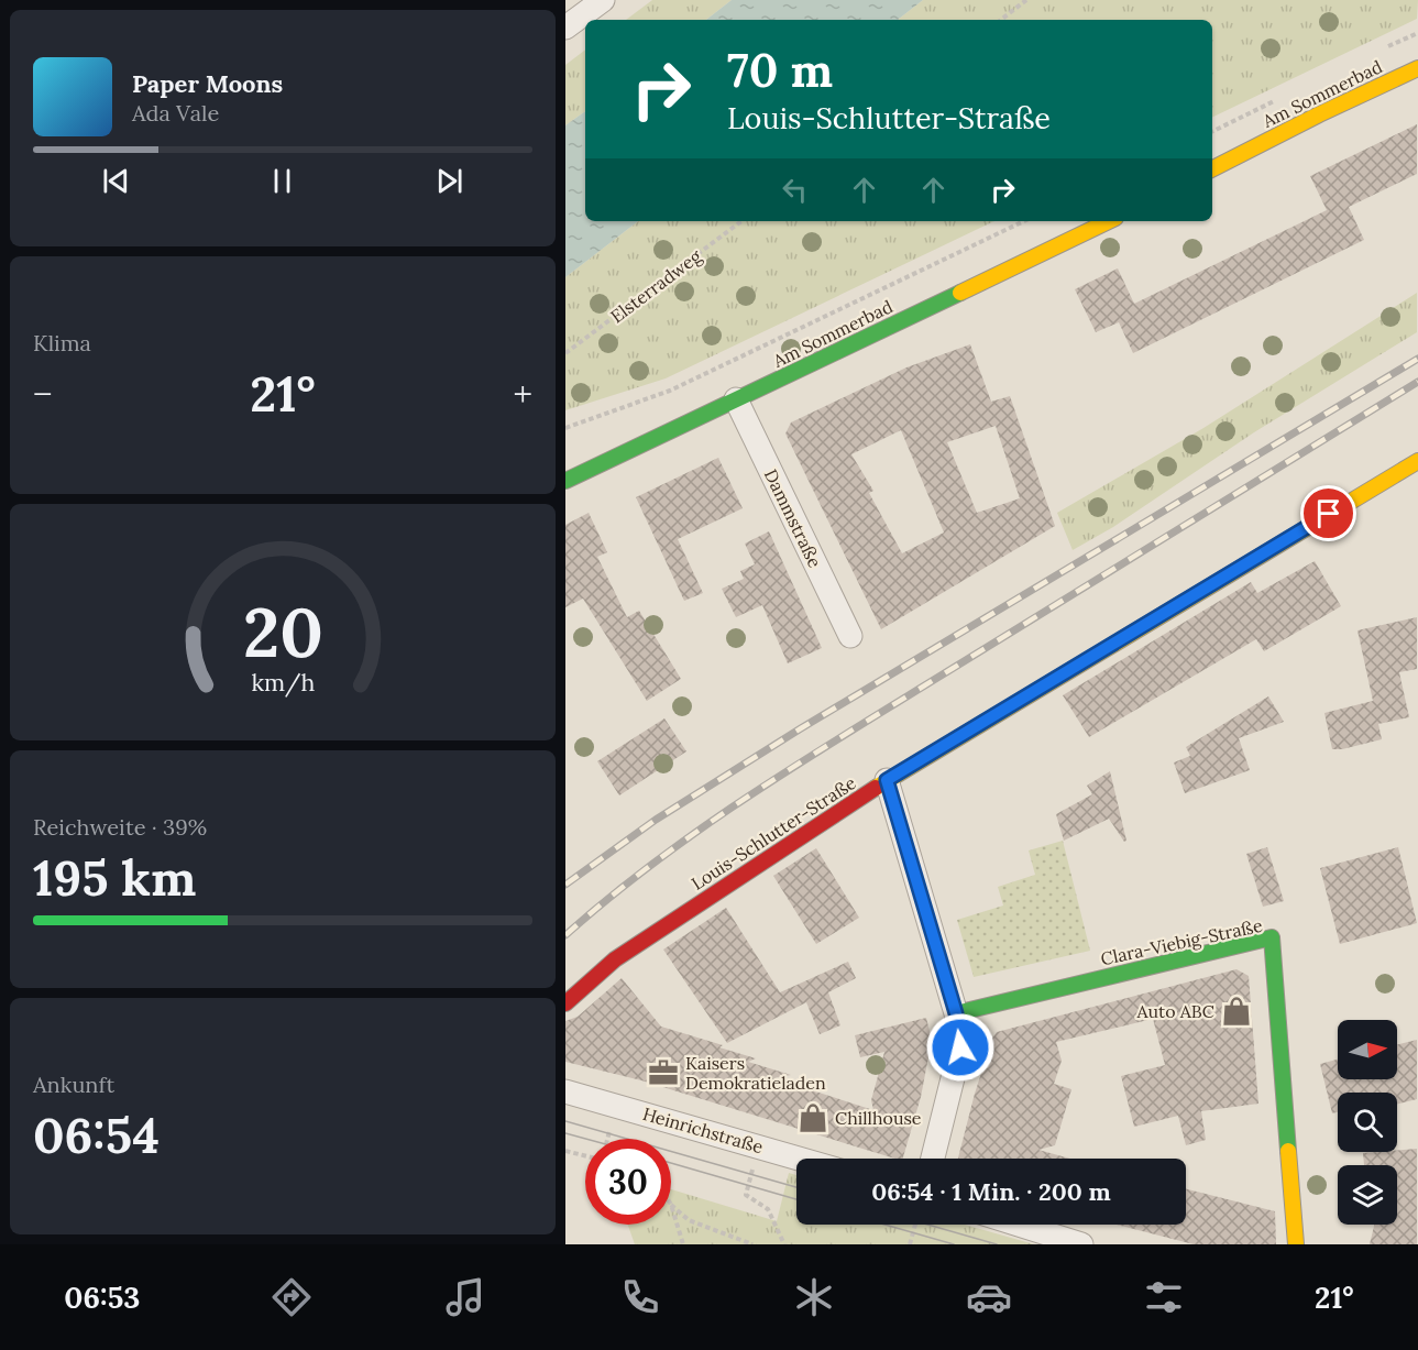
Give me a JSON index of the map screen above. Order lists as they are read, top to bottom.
{
  "streets": {
    "street": [
      "Am Sommerbad",
      "Dammstraße",
      "Louis-Schlutter-Straße",
      "Clara-Viebig-Straße",
      "Heinrichstraße"
    ],
    "path": ["Elsterradweg"]
  },
  "crossings": [
    ["Am Sommerbad", "Dammstraße"]
  ],
  "places": {
    "shop": ["Auto ABC", "Chillhouse"],
    "office": ["Kaisers Demokratieladen"]
  },
  "north": "right",
  "page": {
    "turn": ["70 m", "Louis-Schlutter-Straße"],
    "song": ["Paper Moons", "Ada Vale"],
    "tile": [
      "Klima",
      ["Reichweite · 39%", "195 km"],
      ["Ankunft", "06:54"]
    ],
    "heat": ["−", "21°", "+"],
    "limit": "30",
    "trip": "06:54 · 1 Min. · 200 m",
    "tabs": ["06:53", "21°"],
    "gauge": ["20", "km/h"]
  }
}
